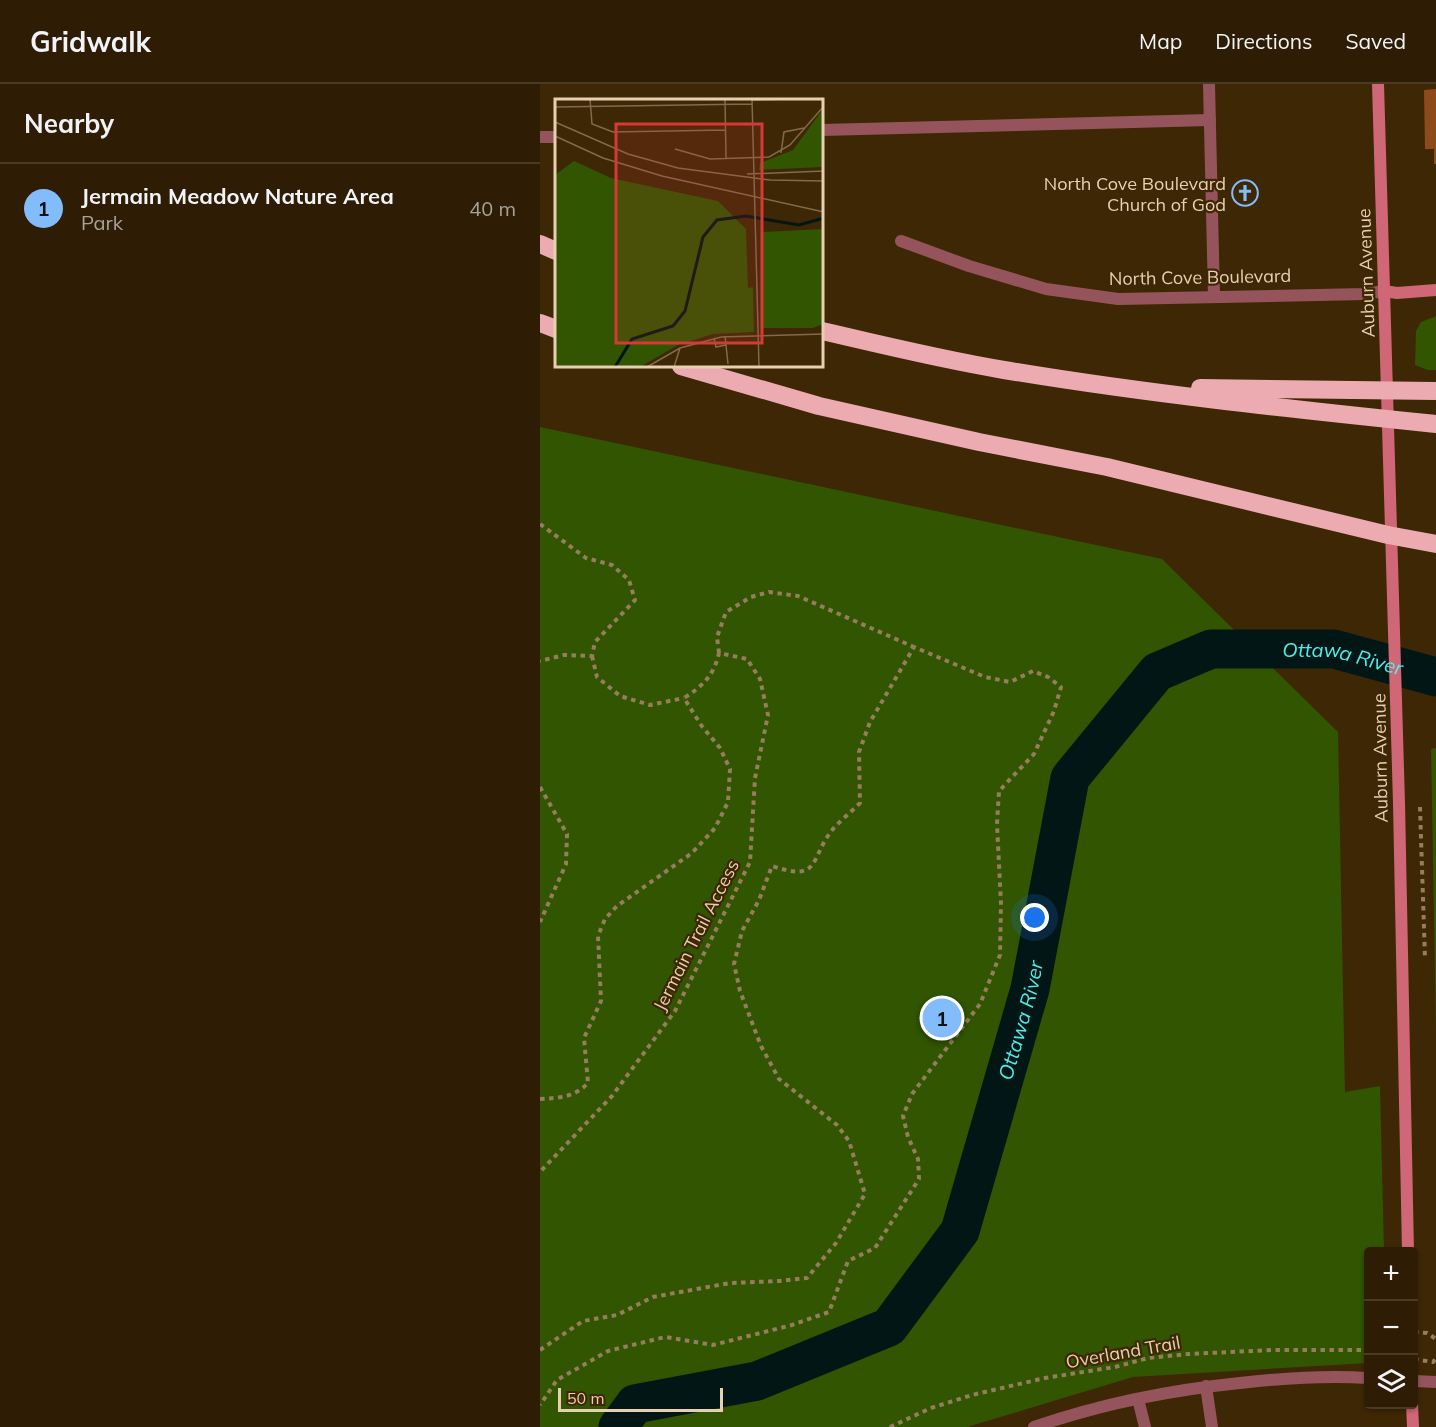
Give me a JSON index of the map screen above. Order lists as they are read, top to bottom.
{
  "streets": {
    "street": ["Auburn Avenue", "North Cove Boulevard"],
    "path": ["Jermain Trail Access", "Overland Trail"]
  },
  "crossings": [
    ["Auburn Avenue", "North Cove Boulevard"]
  ],
  "water": ["Ottawa River"],
  "places": {
    "church": ["North Cove Boulevard Church of God"]
  },
  "scale_bar": "50 m",
  "page": {
    "header": "Gridwalk",
    "nav": ["Map", "Directions", "Saved"],
    "heading": "Nearby",
    "list": [
      {
        "mark": "1",
        "name": "Jermain Meadow Nature Area",
        "note": "Park",
        "value": "40 m"
      }
    ],
    "pins": "1",
    "map_buttons": ["+", "−"],
    "scale": "50 m"
  }
}
